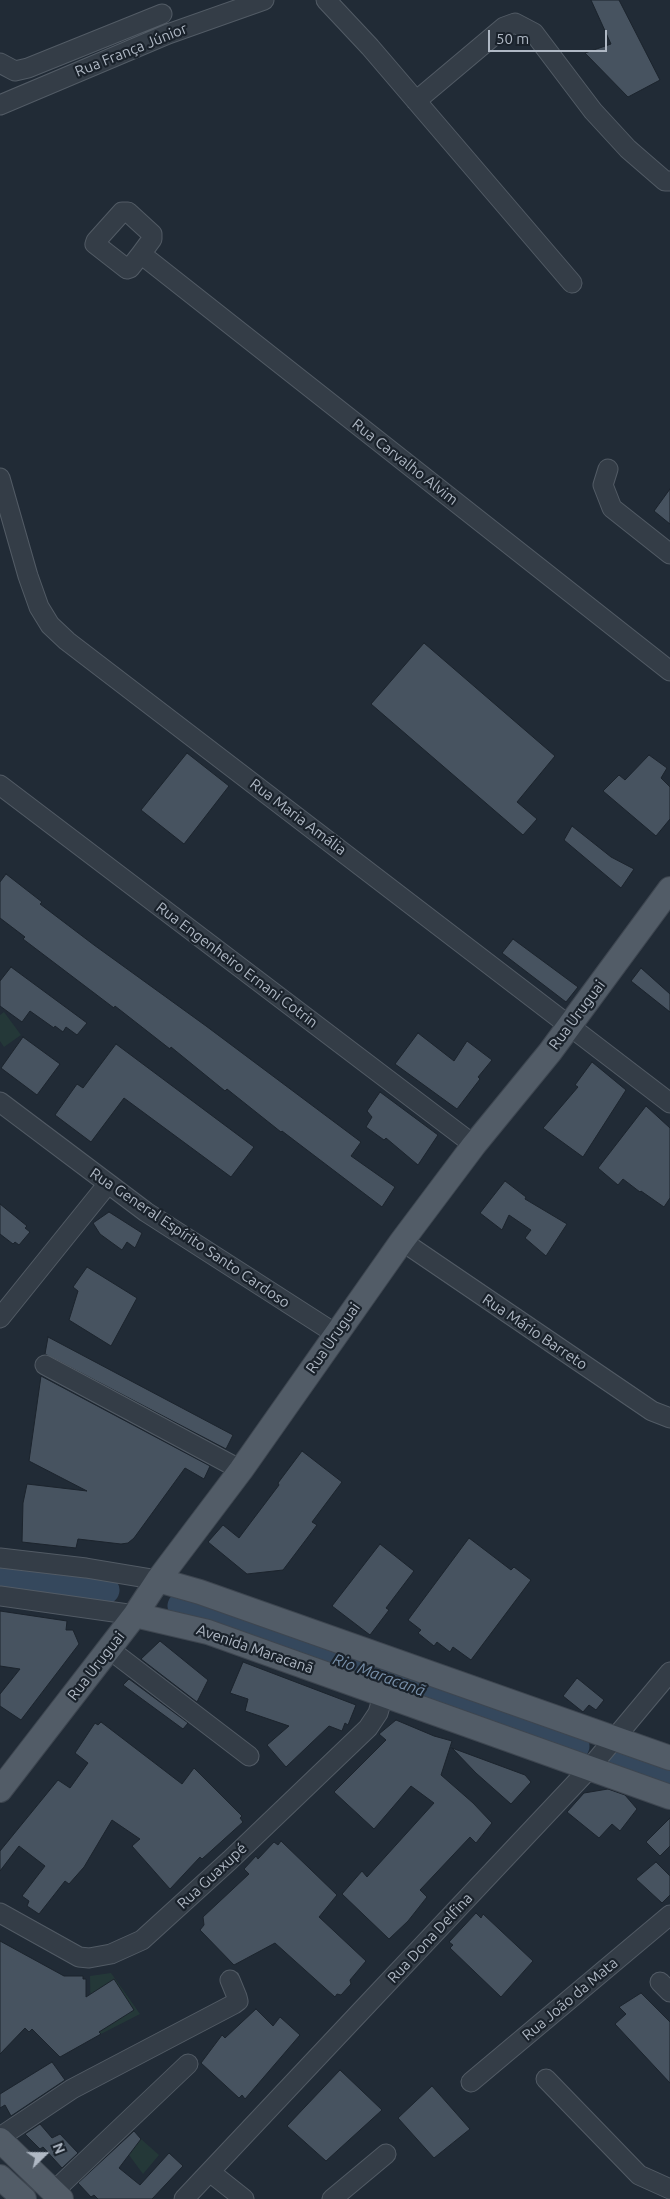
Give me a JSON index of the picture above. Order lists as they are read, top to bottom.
{
  "streets": {
    "main road": ["Rua Uruguai", "Avenida Maracanã"],
    "street": [
      "Rua França Júnior",
      "Rua Carvalho Alvim",
      "Rua Maria Amália",
      "Rua Engenheiro Ernani Cotrin",
      "Rua General Espírito Santo Cardoso",
      "Rua Mário Barreto",
      "Rua Guaxupé",
      "Rua Dona Delfina",
      "Rua João da Mata"
    ]
  },
  "crossings": [
    ["Rua Maria Amália", "Rua Uruguai"],
    ["Rua Engenheiro Ernani Cotrin", "Rua Uruguai"],
    ["Rua Uruguai", "Rua General Espírito Santo Cardoso"],
    ["Rua Uruguai", "Rua Mário Barreto"],
    ["Rua Uruguai", "Avenida Maracanã"],
    ["Avenida Maracanã", "Rua Guaxupé"],
    ["Avenida Maracanã", "Rua Dona Delfina"]
  ],
  "water": ["Rio Maracanã"],
  "scale_bar": "50 m",
  "north": "right"
}
